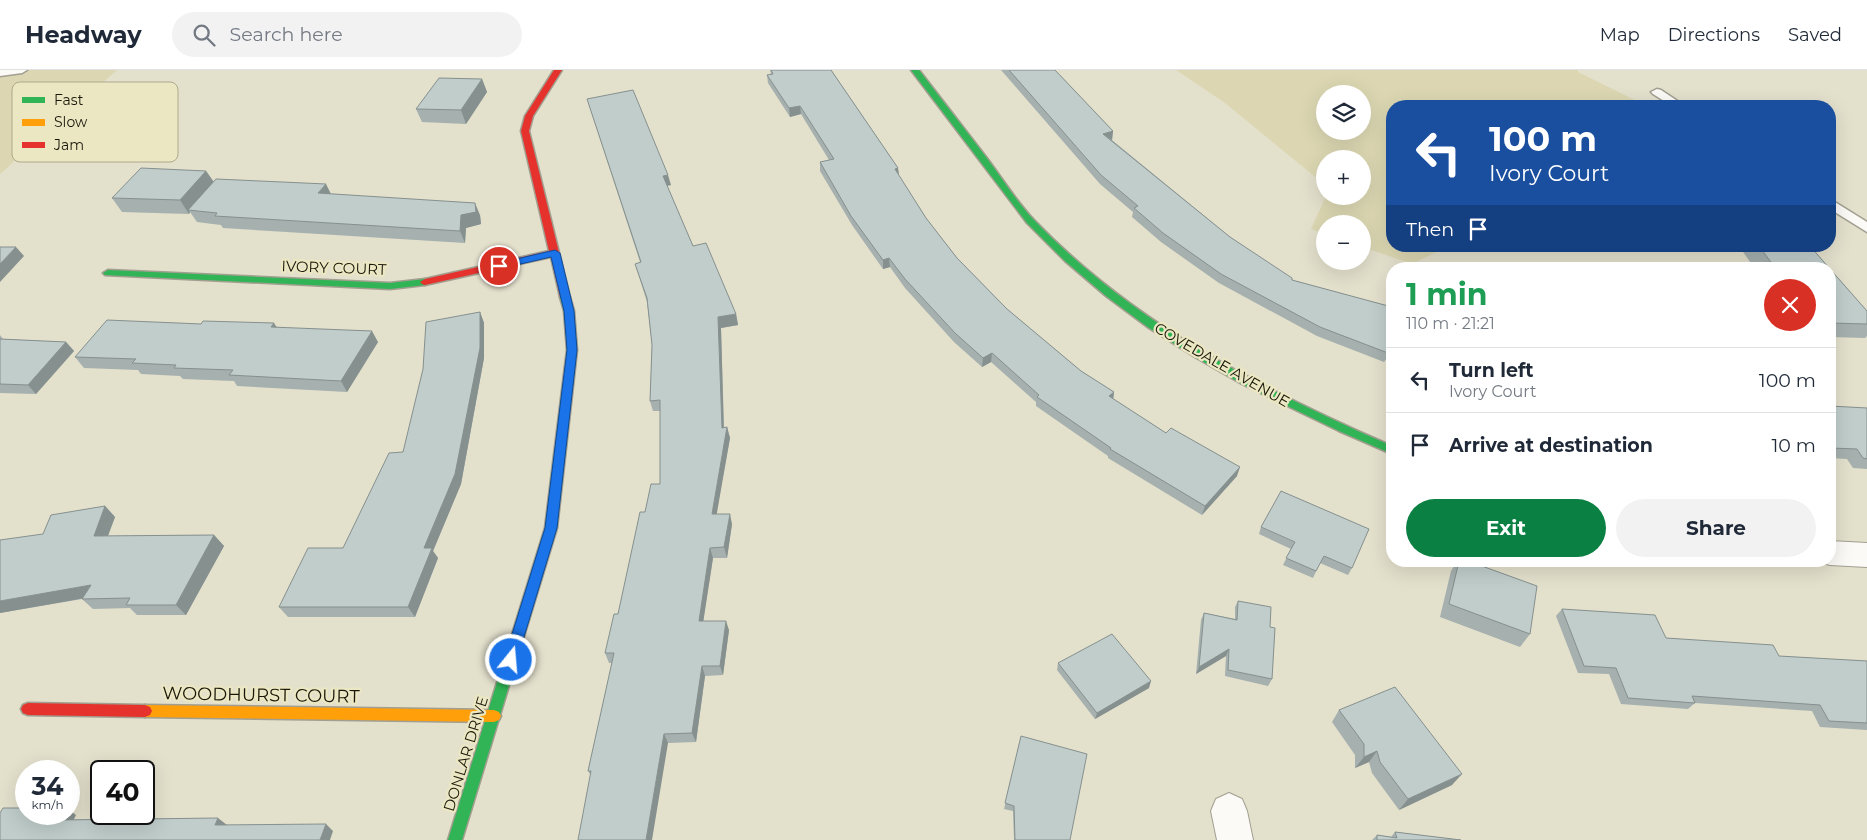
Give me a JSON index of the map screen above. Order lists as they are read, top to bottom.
{
  "streets": {
    "street": [
      "IVORY COURT",
      "COVEDALE AVENUE",
      "WOODHURST COURT",
      "DONLAR DRIVE"
    ]
  },
  "crossings": [
    ["IVORY COURT", "DONLAR DRIVE"],
    ["WOODHURST COURT", "DONLAR DRIVE"]
  ],
  "legend": ["Fast", "Slow", "Jam"],
  "page": {
    "header": "Headway",
    "search": "Search here",
    "nav": ["Map", "Directions", "Saved"],
    "map_buttons": ["+", "−"],
    "turn": ["100 m", "Ivory Court"],
    "then": "Then",
    "heading": ["1 min", "110 m · 21:21"],
    "list": [
      {
        "name": "Turn left",
        "note": "Ivory Court",
        "value": "100 m"
      },
      {
        "name": "Arrive at destination",
        "value": "10 m"
      }
    ],
    "buttons": ["Exit", "Share"],
    "speed": "34 km/h",
    "limit": "40"
  }
}
